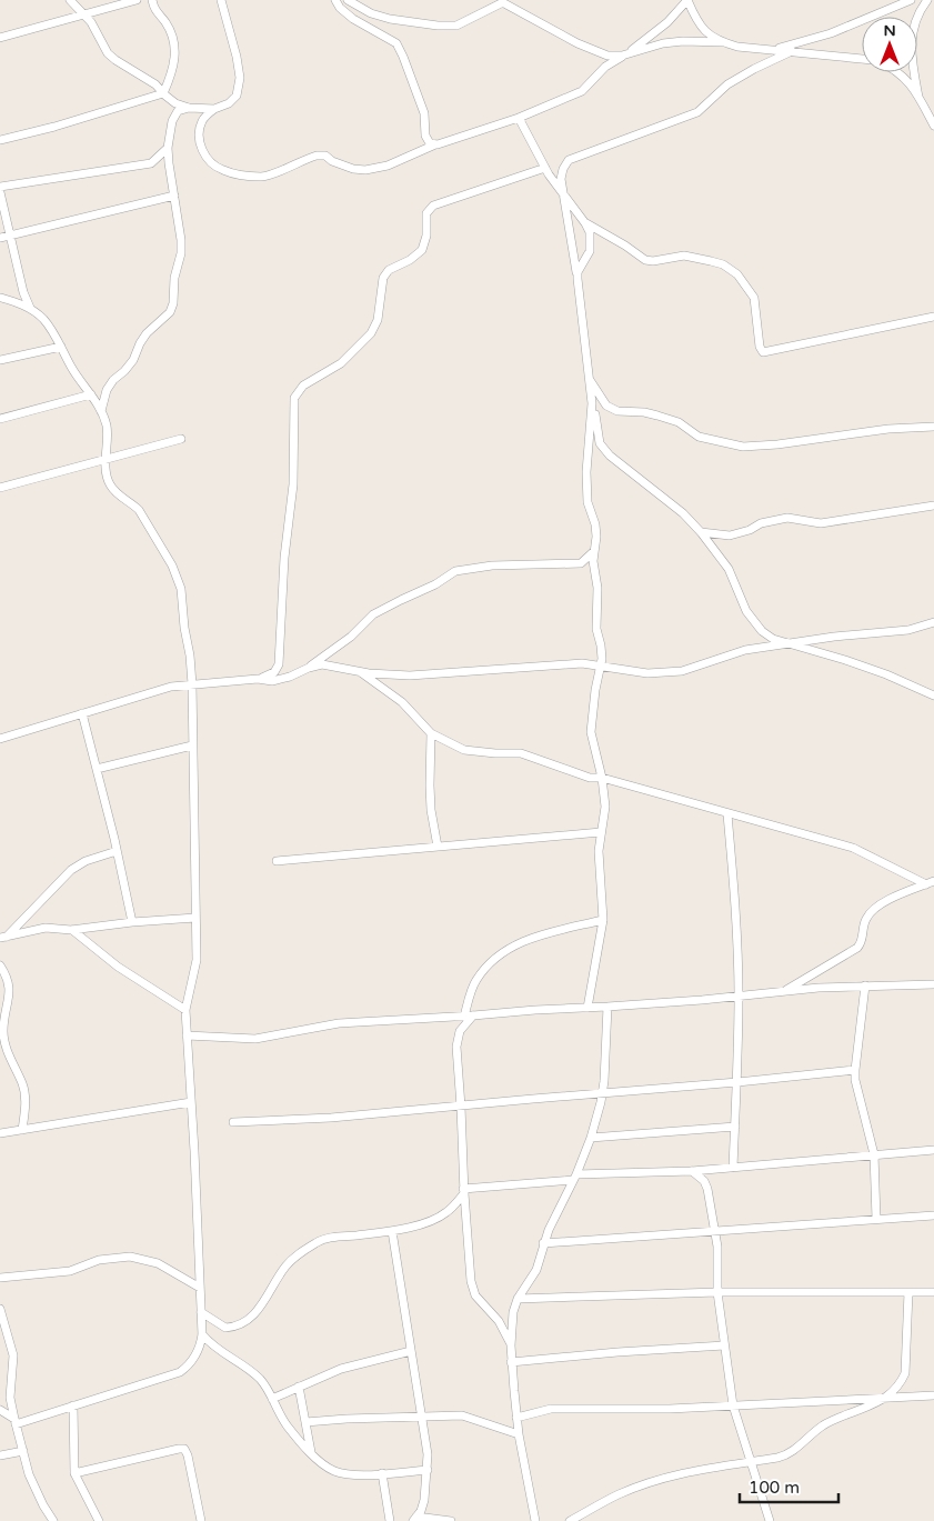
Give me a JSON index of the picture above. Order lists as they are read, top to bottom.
{
  "scale_bar": "100 m",
  "north": "top"
}
